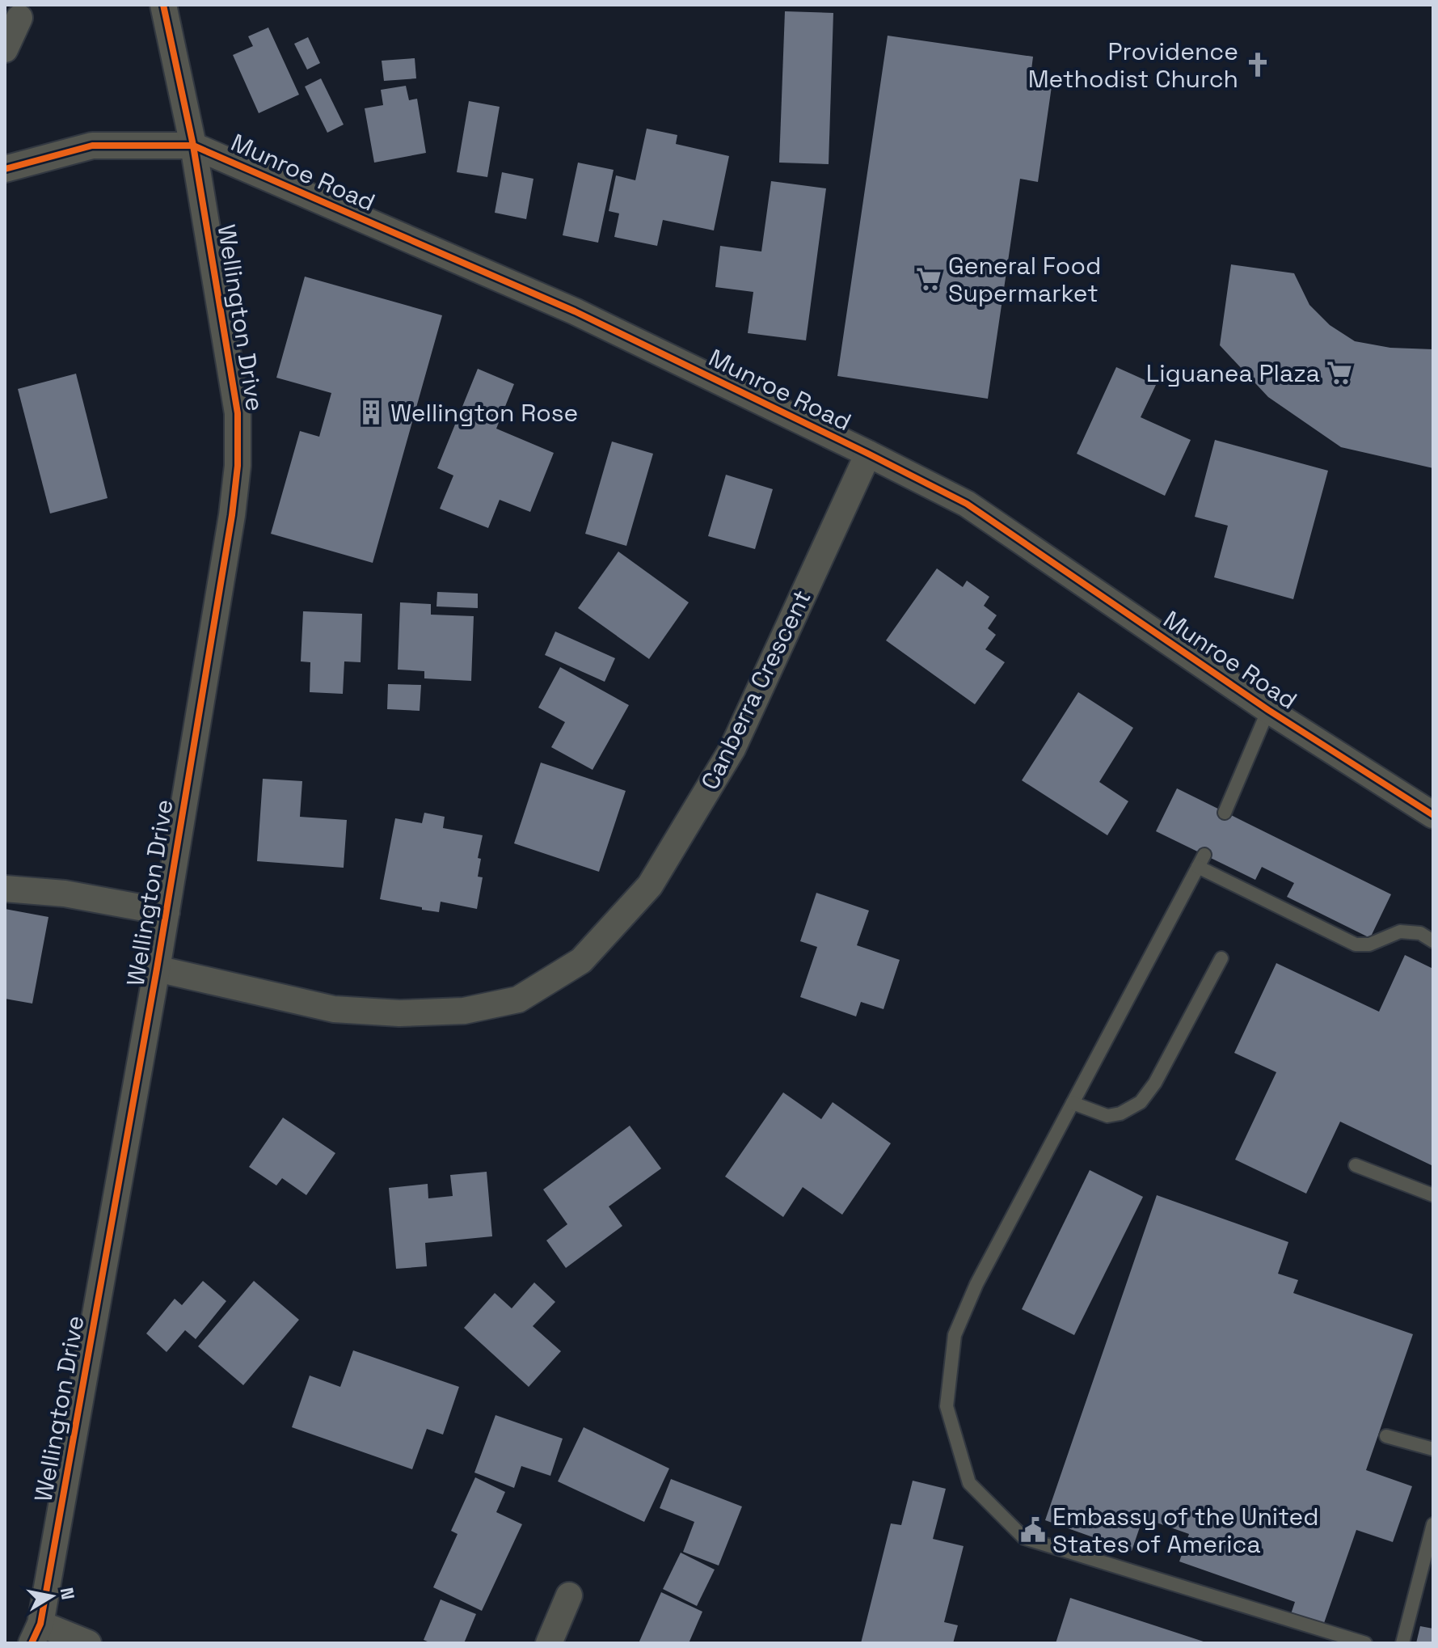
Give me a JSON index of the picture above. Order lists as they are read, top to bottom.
{
  "streets": {
    "street": ["Munroe Road", "Wellington Drive", "Canberra Crescent"]
  },
  "crossings": [
    ["Munroe Road", "Wellington Drive"],
    ["Munroe Road", "Canberra Crescent"],
    ["Wellington Drive", "Canberra Crescent"]
  ],
  "places": {
    "church": ["Providence Methodist Church"],
    "supermarket": ["General Food Supermarket", "Liguanea Plaza"],
    "building": ["Wellington Rose"],
    "public building": ["Embassy of the United States of America"]
  },
  "north": "right"
}
